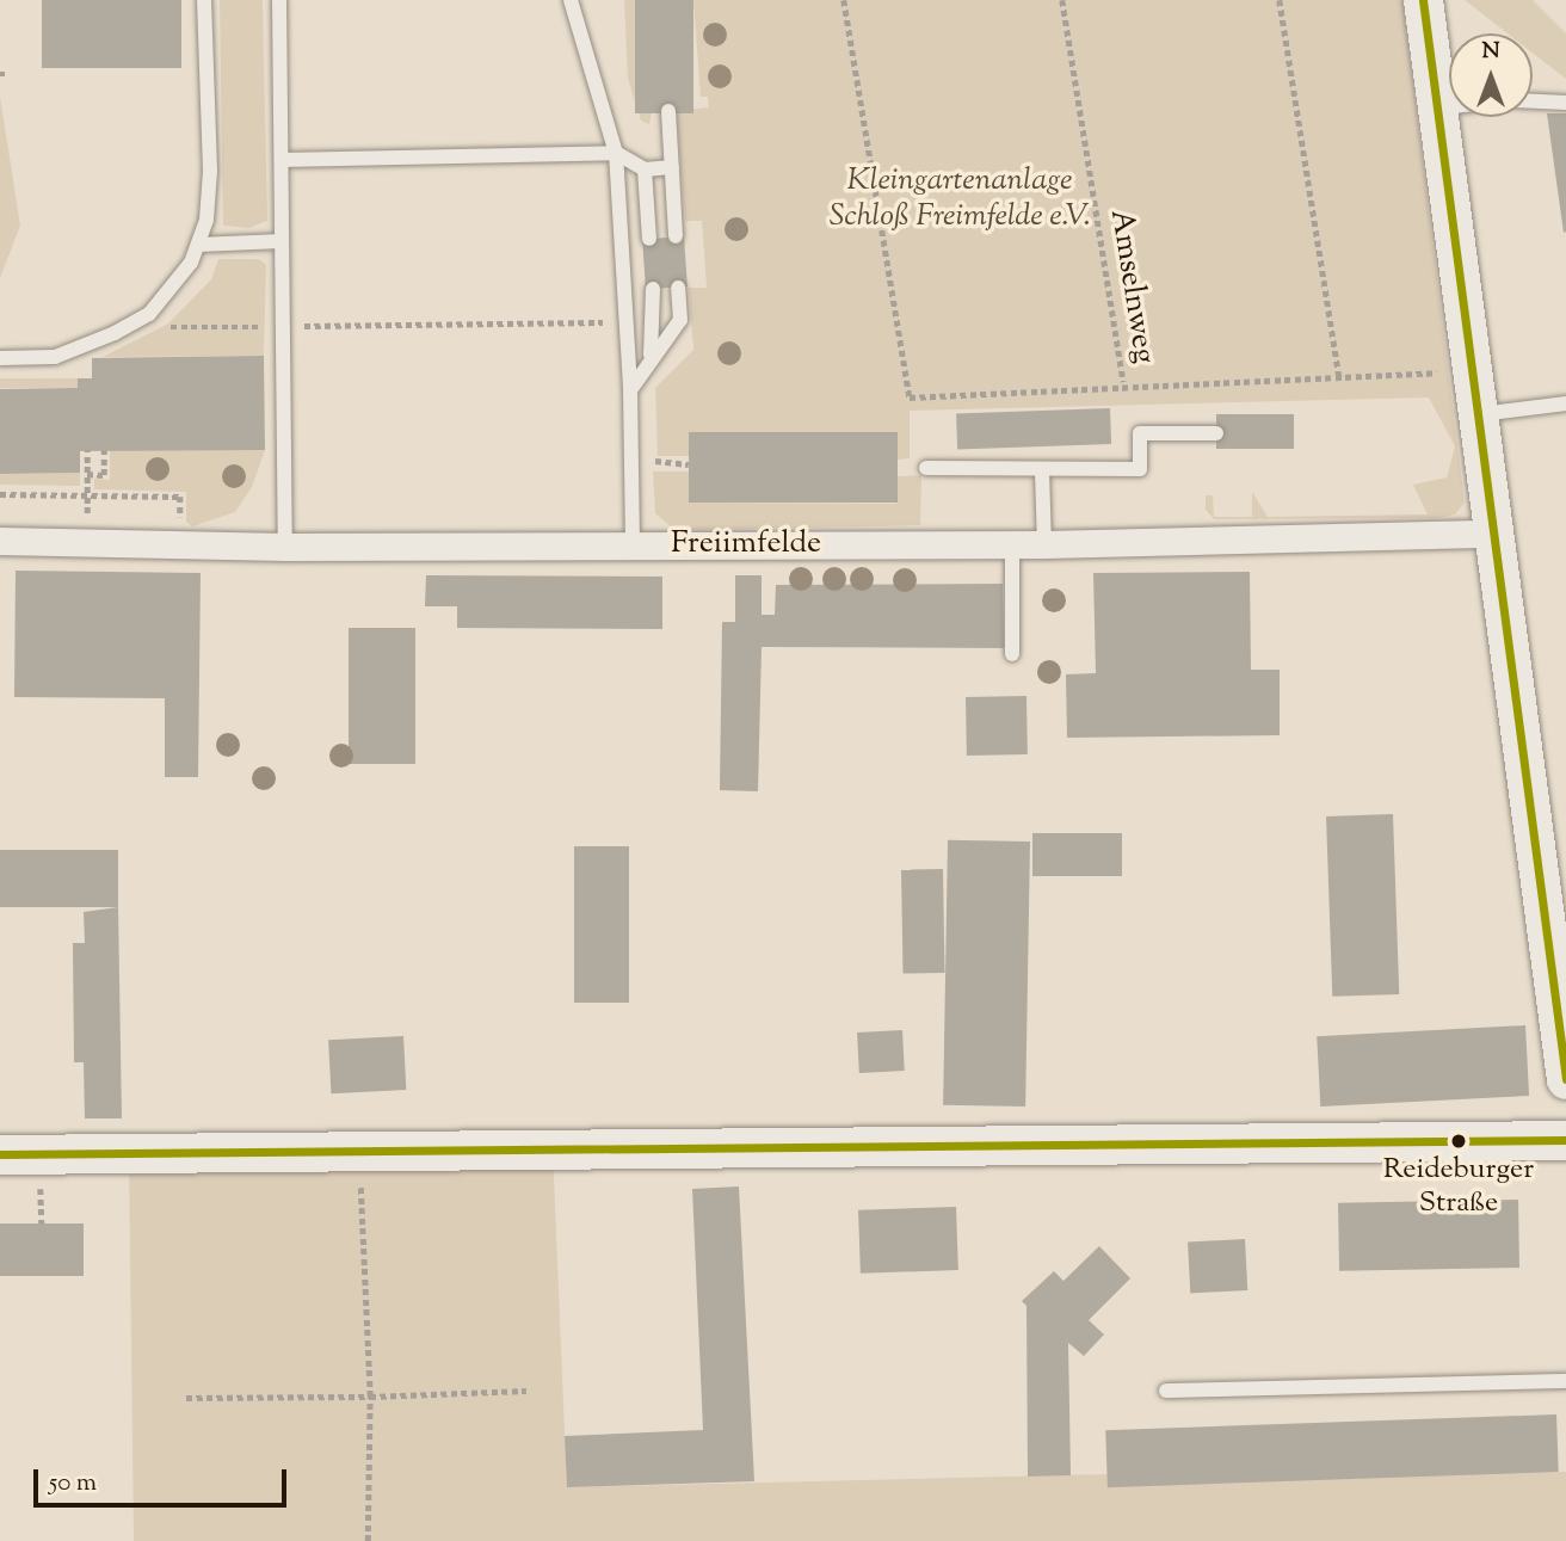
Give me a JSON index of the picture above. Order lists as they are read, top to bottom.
{
  "streets": {
    "street": ["Freiimfelde"],
    "path": ["Amselnweg"]
  },
  "parks": ["Kleingartenanlage Schloß Freimfelde e.V."],
  "places": ["Reideburger Straße"],
  "scale_bar": "50 m",
  "north": "top"
}
